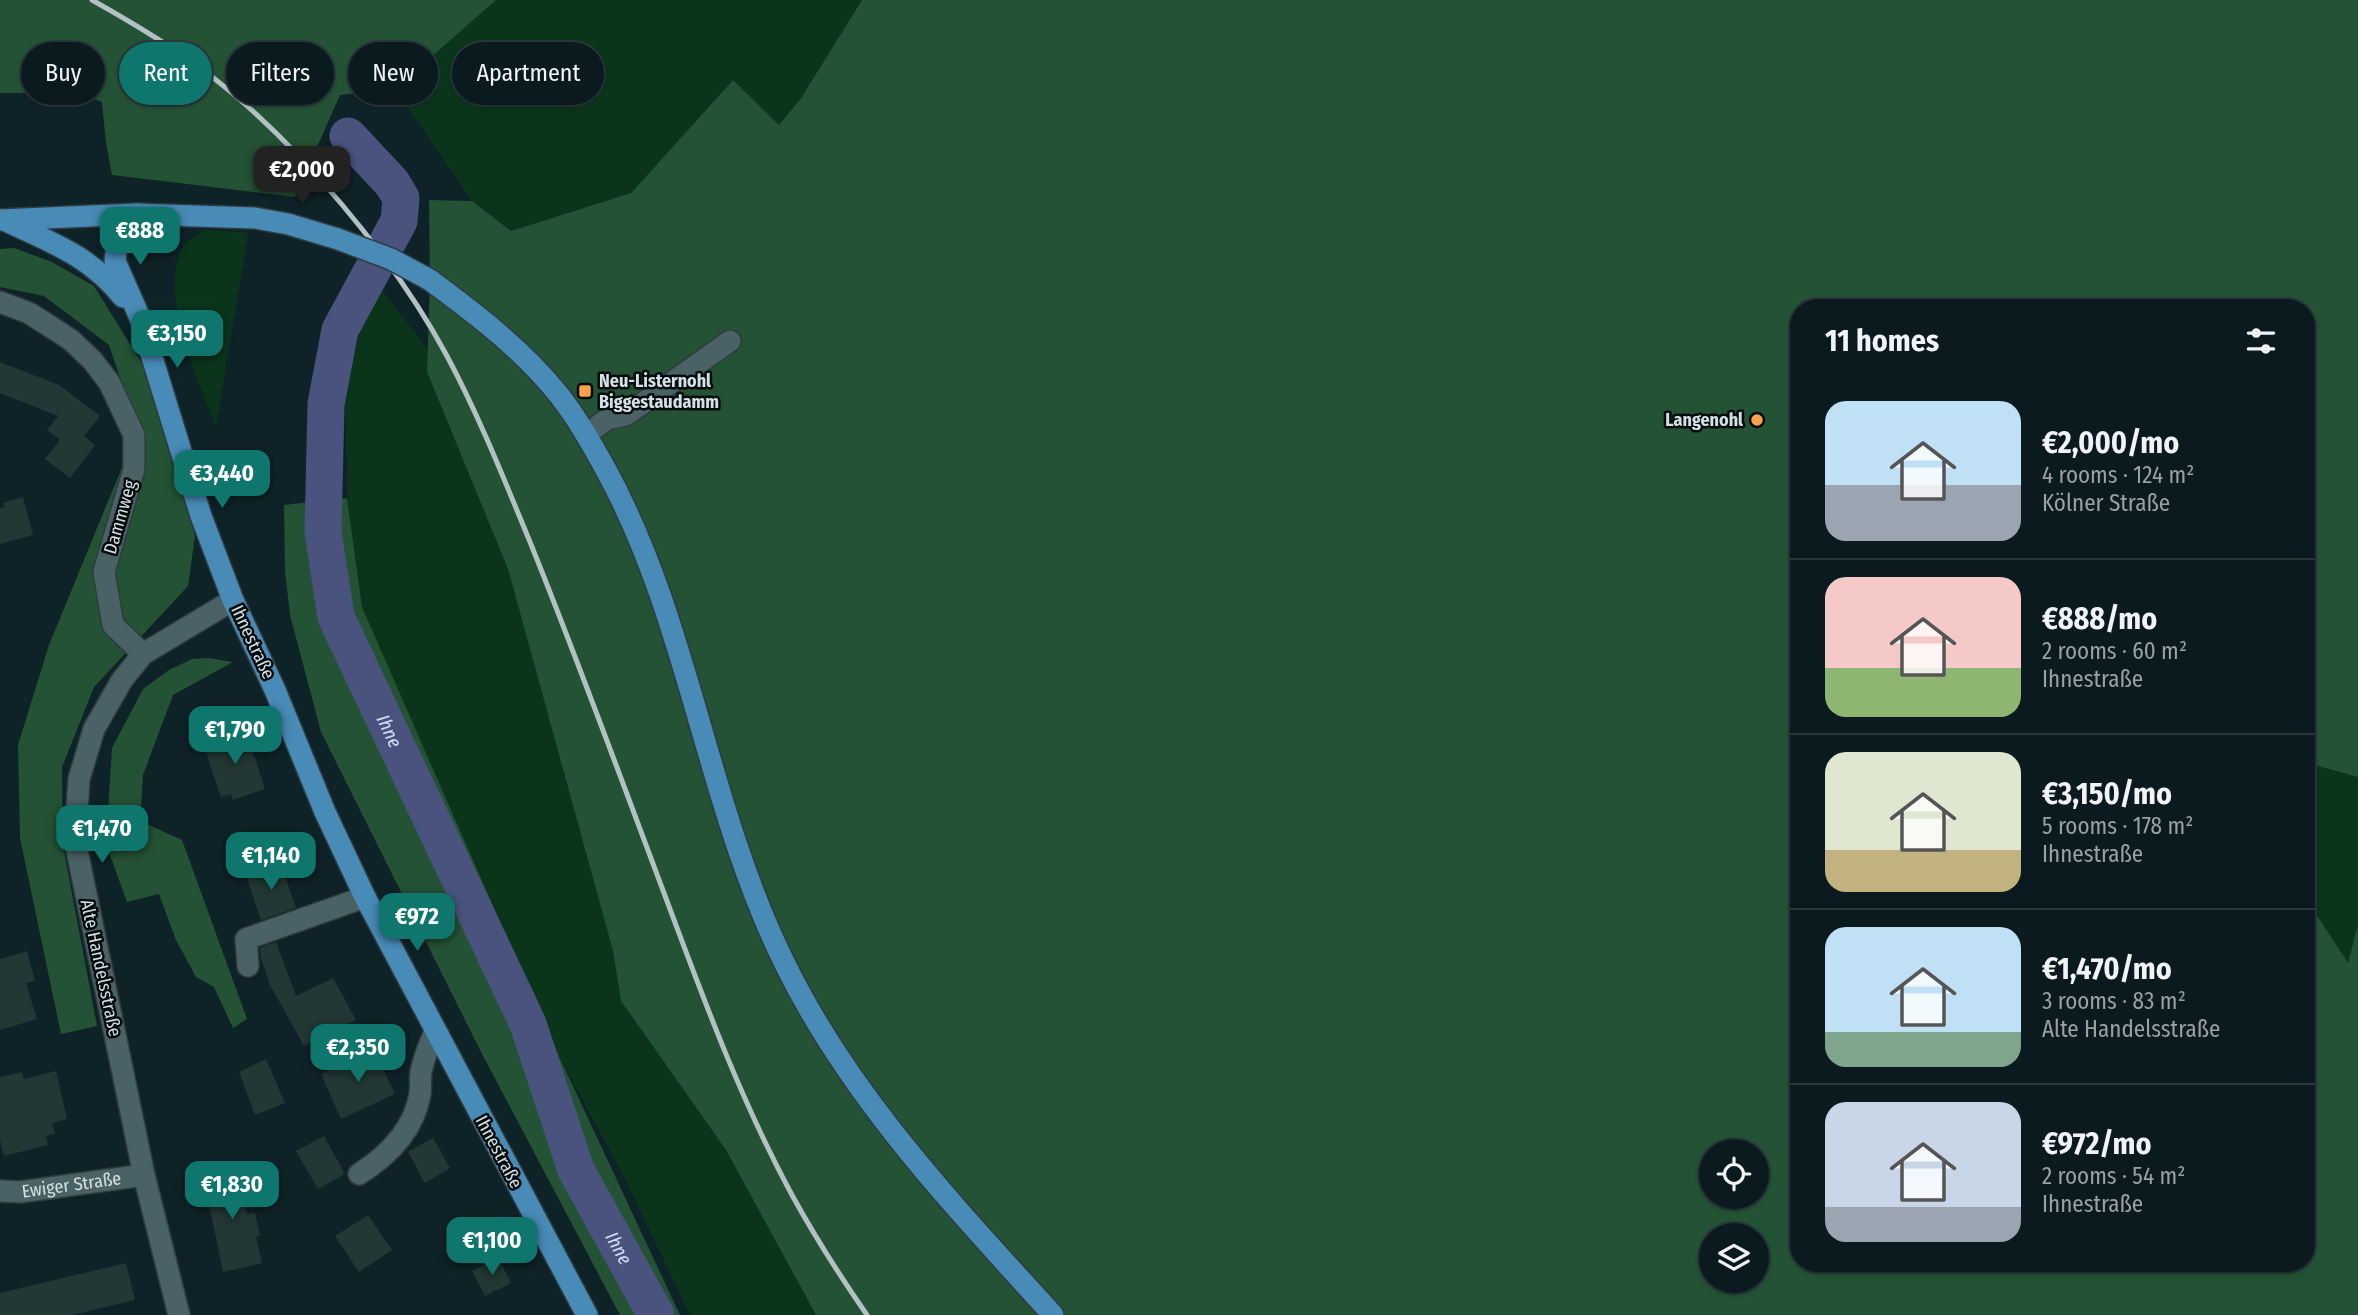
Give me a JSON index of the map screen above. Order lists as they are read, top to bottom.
{
  "streets": {
    "main road": ["Ihnestraße"],
    "street": ["Dammweg", "Alte Handelsstraße", "Ewiger Straße"]
  },
  "crossings": [
    ["Dammweg", "Alte Handelsstraße"],
    ["Ihnestraße", "Alte Handelsstraße"],
    ["Alte Handelsstraße", "Ewiger Straße"]
  ],
  "water": ["Ihne"],
  "places": {
    "transit": ["Neu-Listernohl Biggestaudamm"],
    "other": ["Langenohl"]
  },
  "page": {
    "chip": [
      "Buy",
      "Rent",
      "Filters",
      "New",
      "Apartment"
    ],
    "price": [
      "€2,000",
      "€888",
      "€3,150",
      "€3,440",
      "€1,790",
      "€1,470",
      "€1,140",
      "€972",
      "€2,350",
      "€1,830",
      "€1,100"
    ],
    "heading": "11 homes",
    "list": [
      {
        "name": "€2,000/mo",
        "note": "4 rooms · 124 m² · Kölner Straße"
      },
      {
        "name": "€888/mo",
        "note": "2 rooms · 60 m² · Ihnestraße"
      },
      {
        "name": "€3,150/mo",
        "note": "5 rooms · 178 m² · Ihnestraße"
      },
      {
        "name": "€1,470/mo",
        "note": "3 rooms · 83 m² · Alte Handelsstraße"
      },
      {
        "name": "€972/mo",
        "note": "2 rooms · 54 m² · Ihnestraße"
      }
    ]
  }
}
